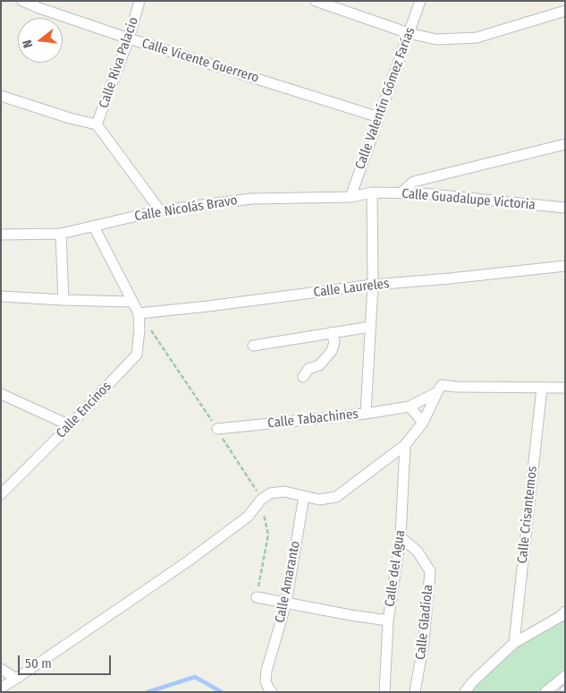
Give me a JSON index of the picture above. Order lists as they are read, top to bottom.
{
  "streets": {
    "street": [
      "Calle Vicente Guerrero",
      "Calle Riva Palacio",
      "Calle Valentín Gómez Farías",
      "Calle Guadalupe Victoria",
      "Calle Nicolás Bravo",
      "Calle Laureles",
      "Calle Encinos",
      "Calle Tabachines",
      "Calle Crisantemos",
      "Calle del Agua",
      "Calle Amaranto",
      "Calle Gladiola"
    ]
  },
  "crossings": [
    ["Calle Vicente Guerrero", "Calle Riva Palacio"],
    ["Calle Vicente Guerrero", "Calle Valentín Gómez Farías"],
    ["Calle Valentín Gómez Farías", "Calle Nicolás Bravo"],
    ["Calle Guadalupe Victoria", "Calle Nicolás Bravo"],
    ["Calle Laureles", "Calle Encinos"],
    ["Calle Tabachines", "Calle Crisantemos"],
    ["Calle del Agua", "Calle Gladiola"]
  ],
  "scale_bar": "50 m",
  "north": "left"
}
